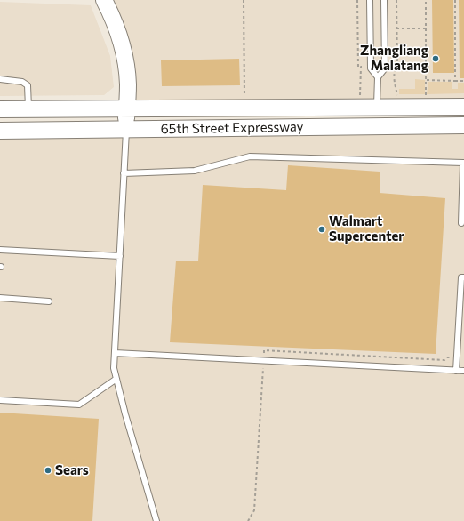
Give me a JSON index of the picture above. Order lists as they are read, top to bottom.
{
  "streets": {
    "main road": ["65th Street Expressway"]
  },
  "places": ["Zhangliang Malatang", "Walmart Supercenter", "Sears"]
}
